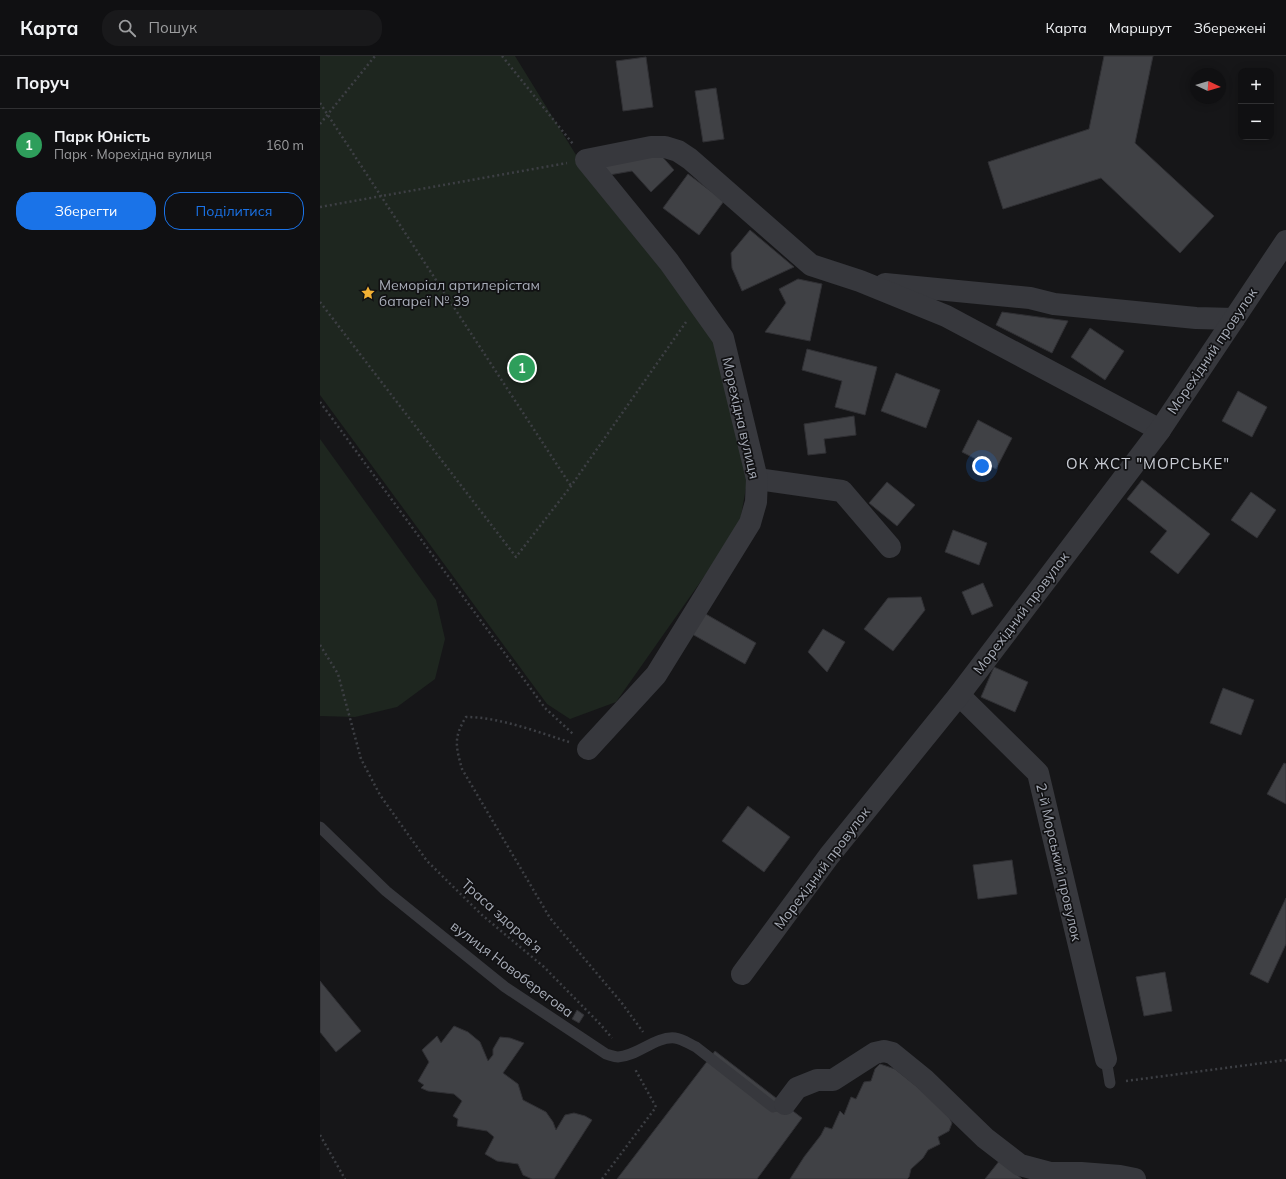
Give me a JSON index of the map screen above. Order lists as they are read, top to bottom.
{
  "streets": {
    "street": ["Морехідний провулок", "Морехідна вулиця", "2-й Морський провулок"],
    "lane": ["вулиця Новоберегова"],
    "path": ["Траса здоров’я"]
  },
  "crossings": [
    ["Морехідний провулок", "2-й Морський провулок"],
    ["Траса здоров’я", "вулиця Новоберегова"]
  ],
  "districts": ["ОК ЖСТ \"МОРСЬКЕ\""],
  "places": {
    "place": ["Меморіал артилерістам батареї № 39"]
  },
  "north": "right",
  "page": {
    "header": "Карта",
    "search": "Пошук",
    "nav": ["Карта", "Маршрут", "Збережені"],
    "heading": "Поруч",
    "map_buttons": ["+", "−"],
    "list": [
      {
        "mark": "1",
        "name": "Парк Юність",
        "note": "Парк · Морехідна вулиця",
        "value": "160 m"
      }
    ],
    "buttons": ["Зберегти", "Поділитися"],
    "pins": "1"
  }
}
